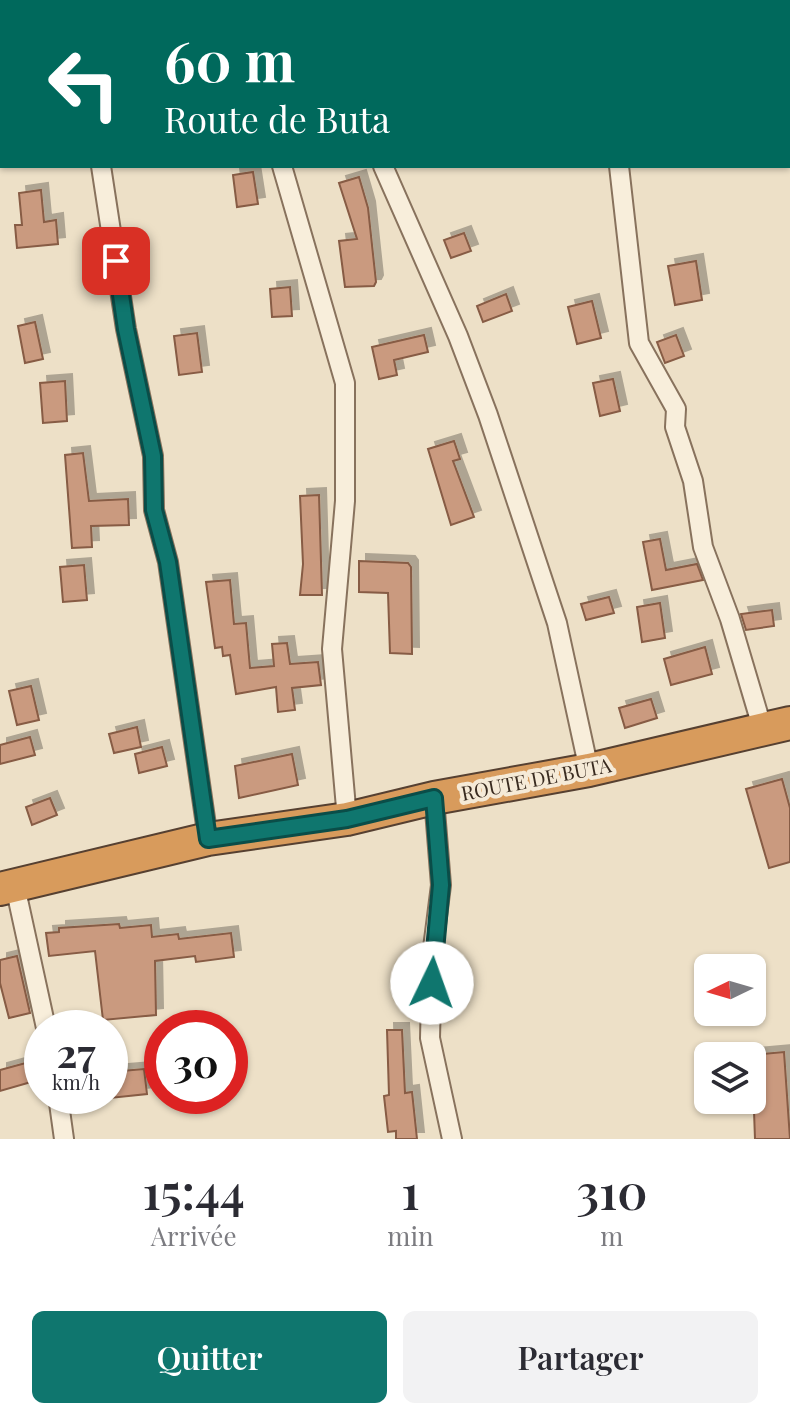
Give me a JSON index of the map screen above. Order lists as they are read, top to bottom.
{
  "streets": {
    "highway": ["ROUTE DE BUTA"]
  },
  "north": "left",
  "page": {
    "turn": ["60 m", "Route de Buta"],
    "speed": "27 km/h",
    "limit": "30",
    "eta": [
      "15:44",
      "Arrivée",
      "1",
      "min",
      "310",
      "m"
    ],
    "buttons": ["Quitter", "Partager"]
  }
}
